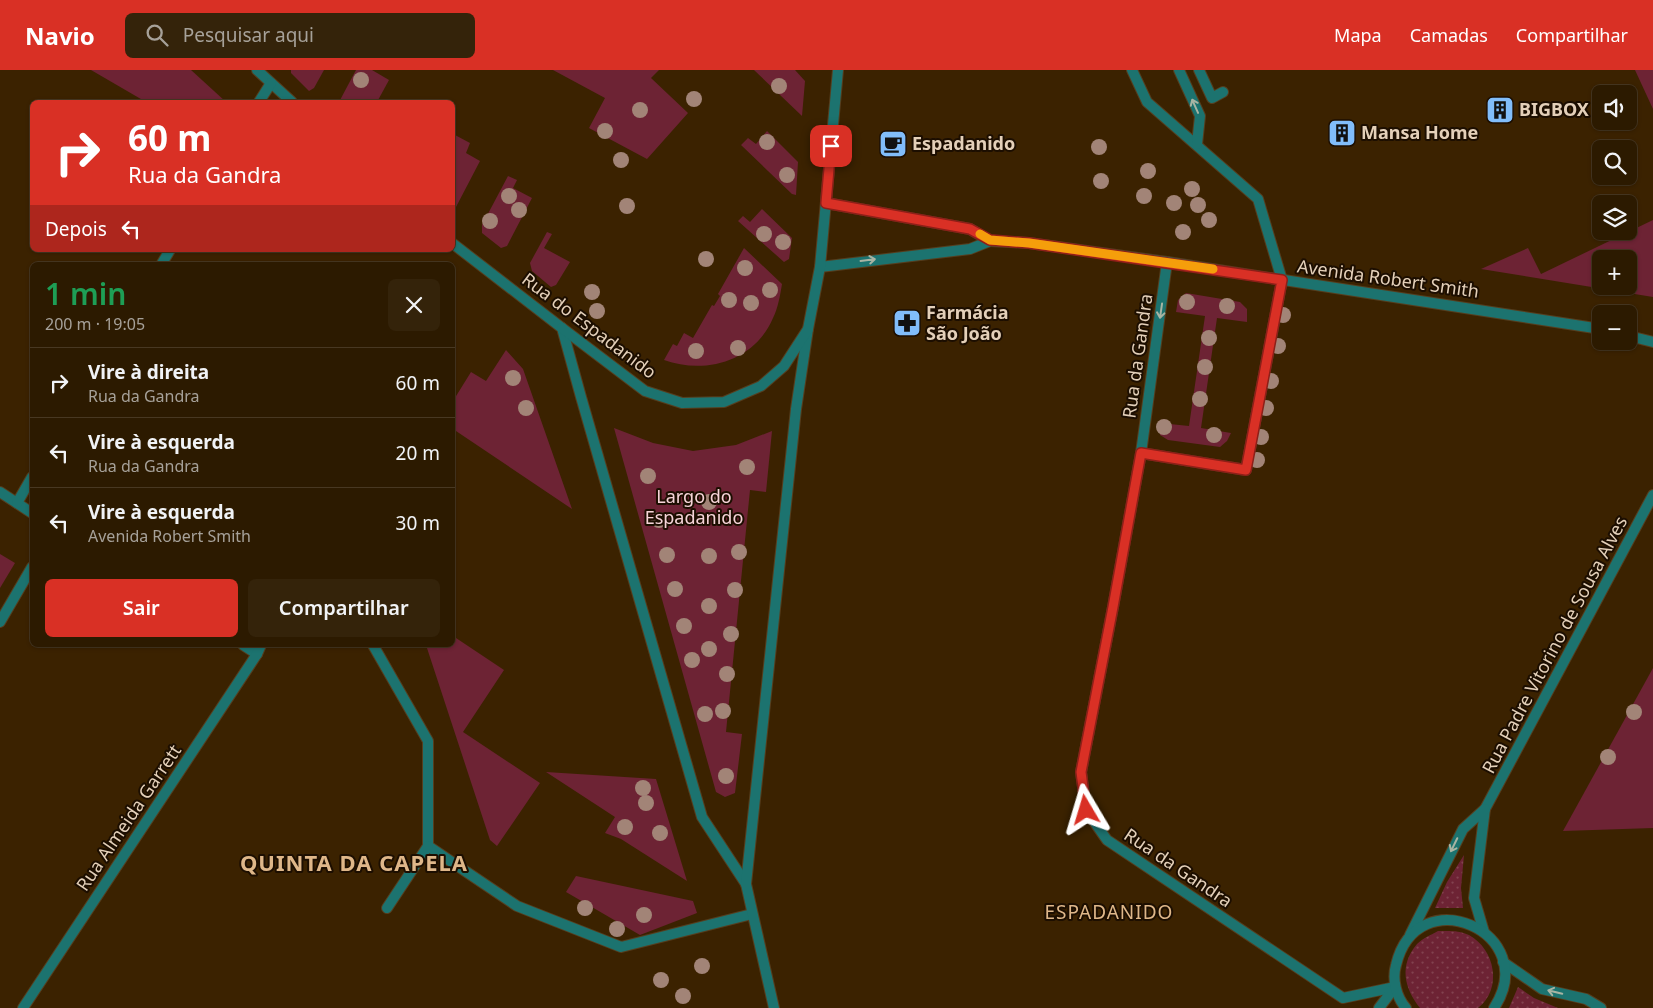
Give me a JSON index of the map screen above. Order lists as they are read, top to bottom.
{
  "streets": {
    "street": [
      "Avenida Robert Smith",
      "Rua do Espadanido",
      "Rua da Gandra",
      "Rua Padre Vitorino de Sousa Alves",
      "Rua Almeida Garrett"
    ]
  },
  "crossings": [
    ["Avenida Robert Smith", "Rua da Gandra"],
    ["Rua da Gandra", "Rua Padre Vitorino de Sousa Alves"]
  ],
  "districts": ["QUINTA DA CAPELA", "ESPADANIDO"],
  "parks": ["Largo do Espadanido"],
  "places": {
    "building": ["BIGBOX", "Mansa Home"],
    "cafe": ["Espadanido"],
    "pharmacy": ["Farmácia São João"]
  },
  "page": {
    "header": "Navio",
    "search": "Pesquisar aqui",
    "nav": ["Mapa", "Camadas", "Compartilhar"],
    "map_buttons": ["+", "−"],
    "turn": ["60 m", "Rua da Gandra"],
    "then": "Depois",
    "heading": ["1 min", "200 m · 19:05"],
    "list": [
      {
        "name": "Vire à direita",
        "note": "Rua da Gandra",
        "value": "60 m"
      },
      {
        "name": "Vire à esquerda",
        "note": "Rua da Gandra",
        "value": "20 m"
      },
      {
        "name": "Vire à esquerda",
        "note": "Avenida Robert Smith",
        "value": "30 m"
      }
    ],
    "buttons": ["Sair", "Compartilhar"]
  }
}
